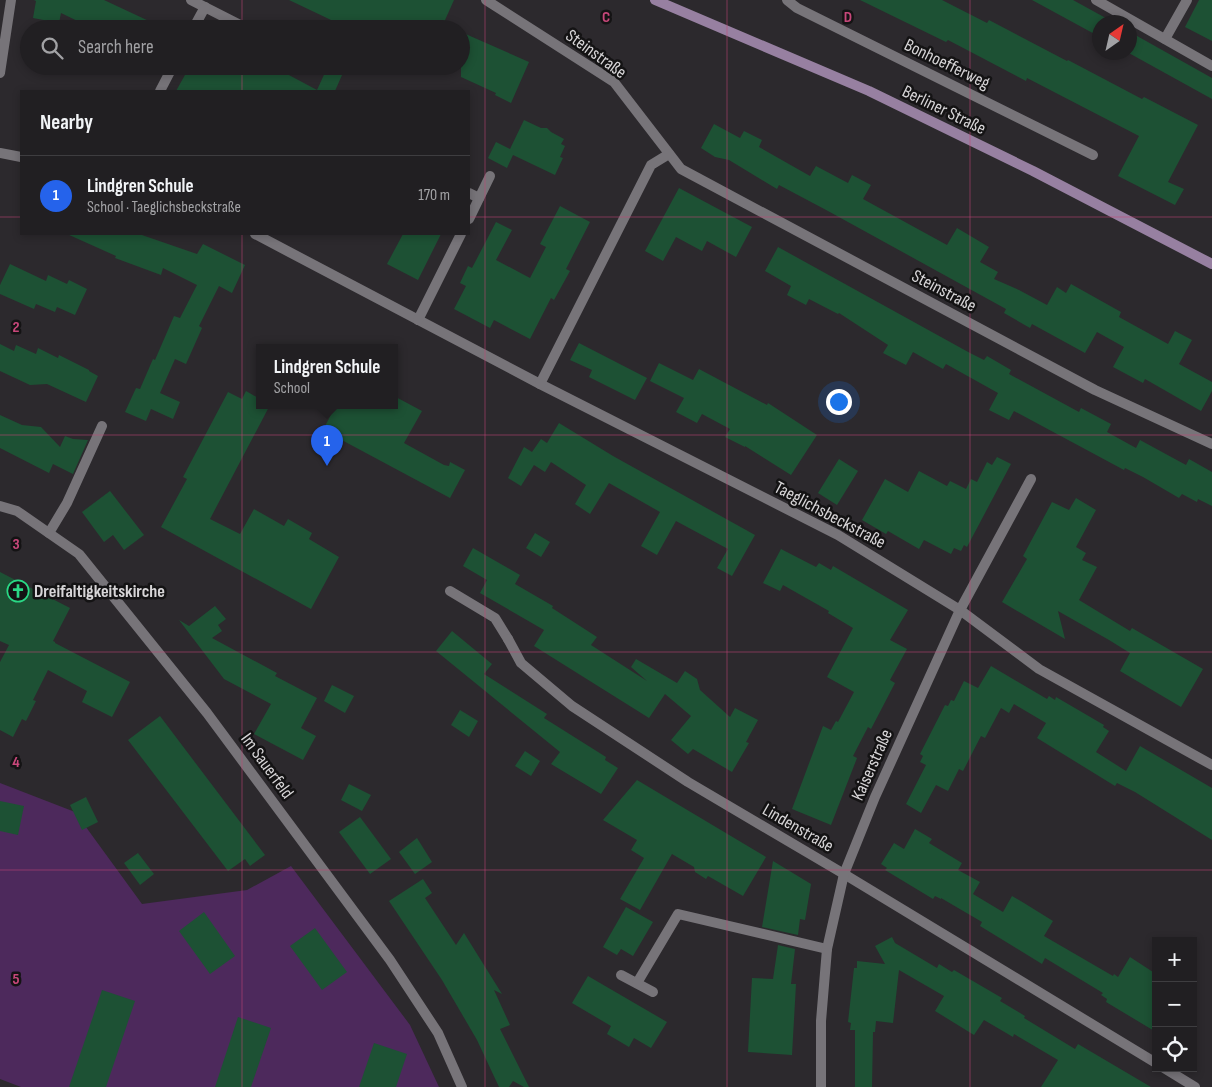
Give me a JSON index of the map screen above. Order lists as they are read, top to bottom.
{
  "streets": {
    "main road": ["Berliner Straße"],
    "street": [
      "Steinstraße",
      "Bonhoefferweg",
      "Taeglichsbeckstraße",
      "Kaiserstraße",
      "Im Sauerfeld",
      "Lindenstraße"
    ]
  },
  "crossings": [
    ["Taeglichsbeckstraße", "Kaiserstraße"],
    ["Kaiserstraße", "Lindenstraße"]
  ],
  "places": {
    "church": ["Dreifaltigkeitskirche"]
  },
  "north": "top right",
  "page": {
    "search": "Search here",
    "heading": "Nearby",
    "list": [
      {
        "mark": "1",
        "name": "Lindgren Schule",
        "note": "School · Taeglichsbeckstraße",
        "value": "170 m"
      }
    ],
    "popup": ["Lindgren Schule", "School"],
    "pins": "1",
    "map_buttons": ["+", "−"]
  },
  "grid": {
    "columns": ["C", "D"],
    "rows": [
      "2",
      "3",
      "4",
      "5"
    ]
  }
}
